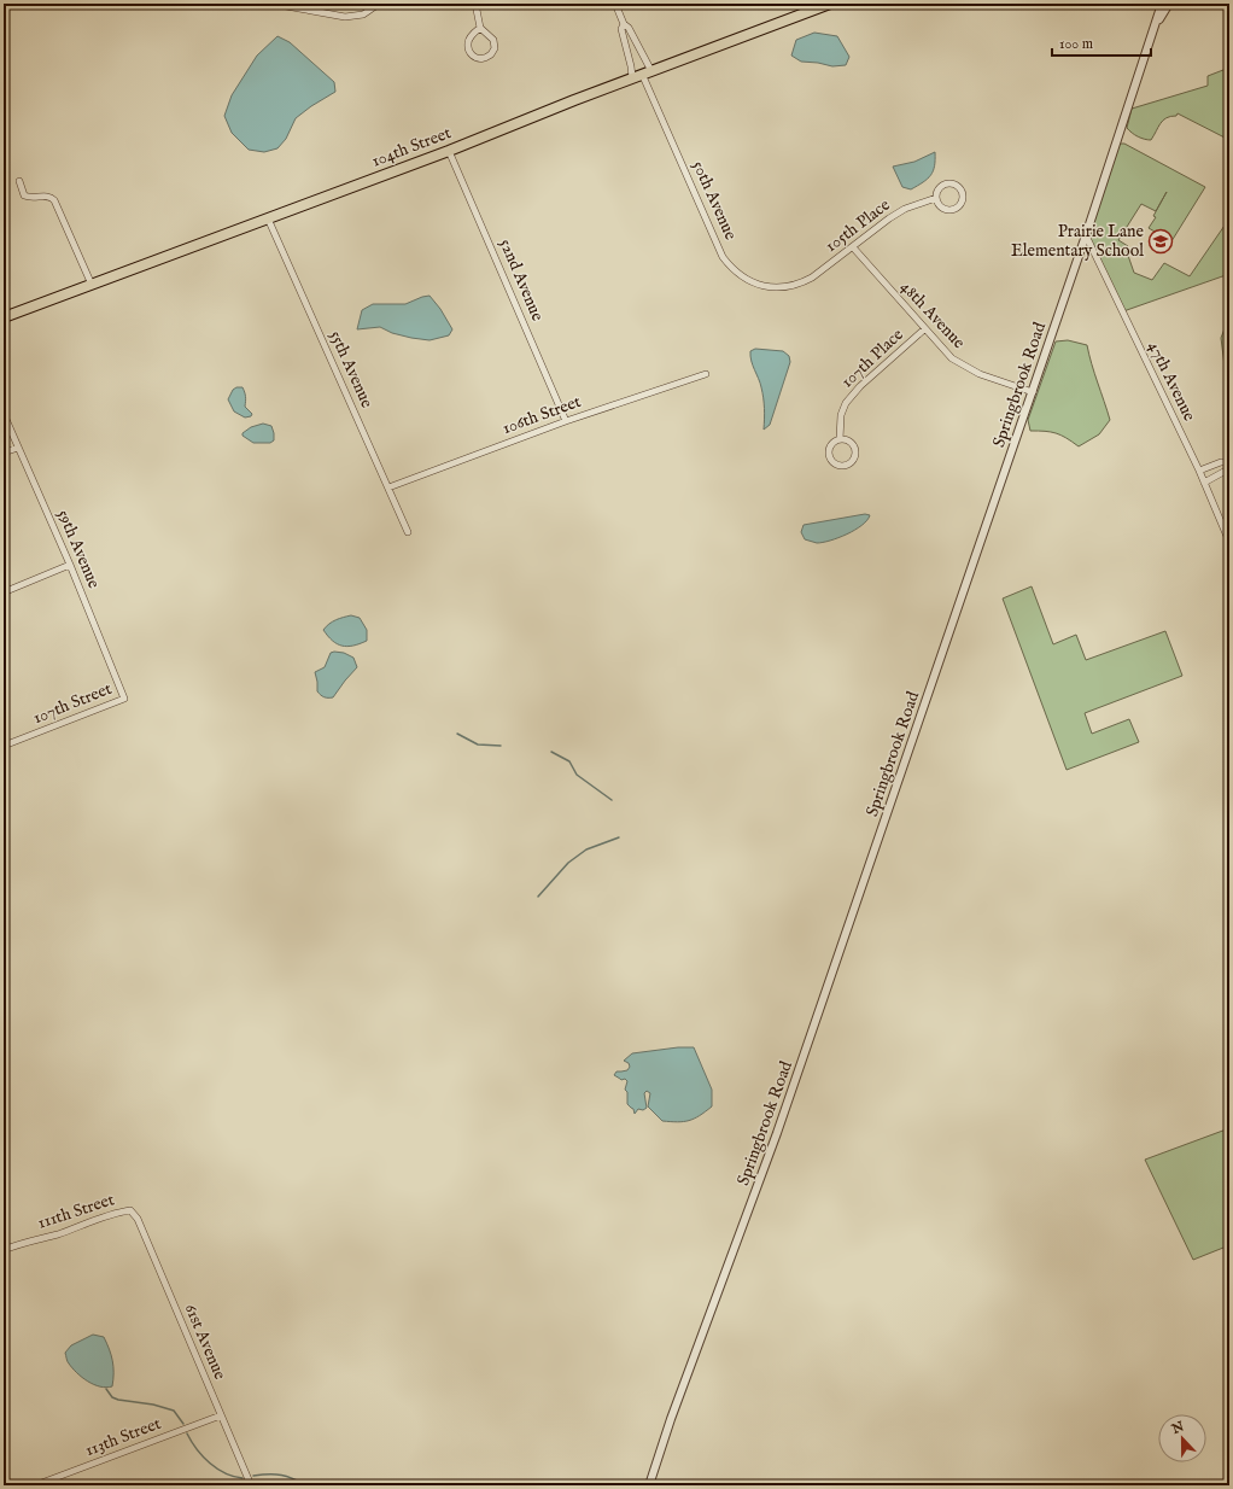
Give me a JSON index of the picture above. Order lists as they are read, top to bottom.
{
  "streets": {
    "main road": ["104th Street"],
    "street": [
      "50th Avenue",
      "105th Place",
      "52nd Avenue",
      "48th Avenue",
      "107th Place",
      "55th Avenue",
      "47th Avenue",
      "Springbrook Road",
      "106th Street",
      "59th Avenue",
      "107th Street",
      "111th Street",
      "61st Avenue",
      "113th Street"
    ]
  },
  "crossings": [
    ["104th Street", "50th Avenue"],
    ["104th Street", "52nd Avenue"],
    ["104th Street", "55th Avenue"],
    ["50th Avenue", "105th Place"],
    ["105th Place", "48th Avenue"],
    ["52nd Avenue", "106th Street"],
    ["48th Avenue", "107th Place"],
    ["48th Avenue", "Springbrook Road"],
    ["55th Avenue", "106th Street"],
    ["47th Avenue", "Springbrook Road"],
    ["59th Avenue", "107th Street"],
    ["111th Street", "61st Avenue"],
    ["61st Avenue", "113th Street"]
  ],
  "places": {
    "school or university": ["Prairie Lane Elementary School"]
  },
  "scale_bar": "100 m",
  "north": "top"
}
